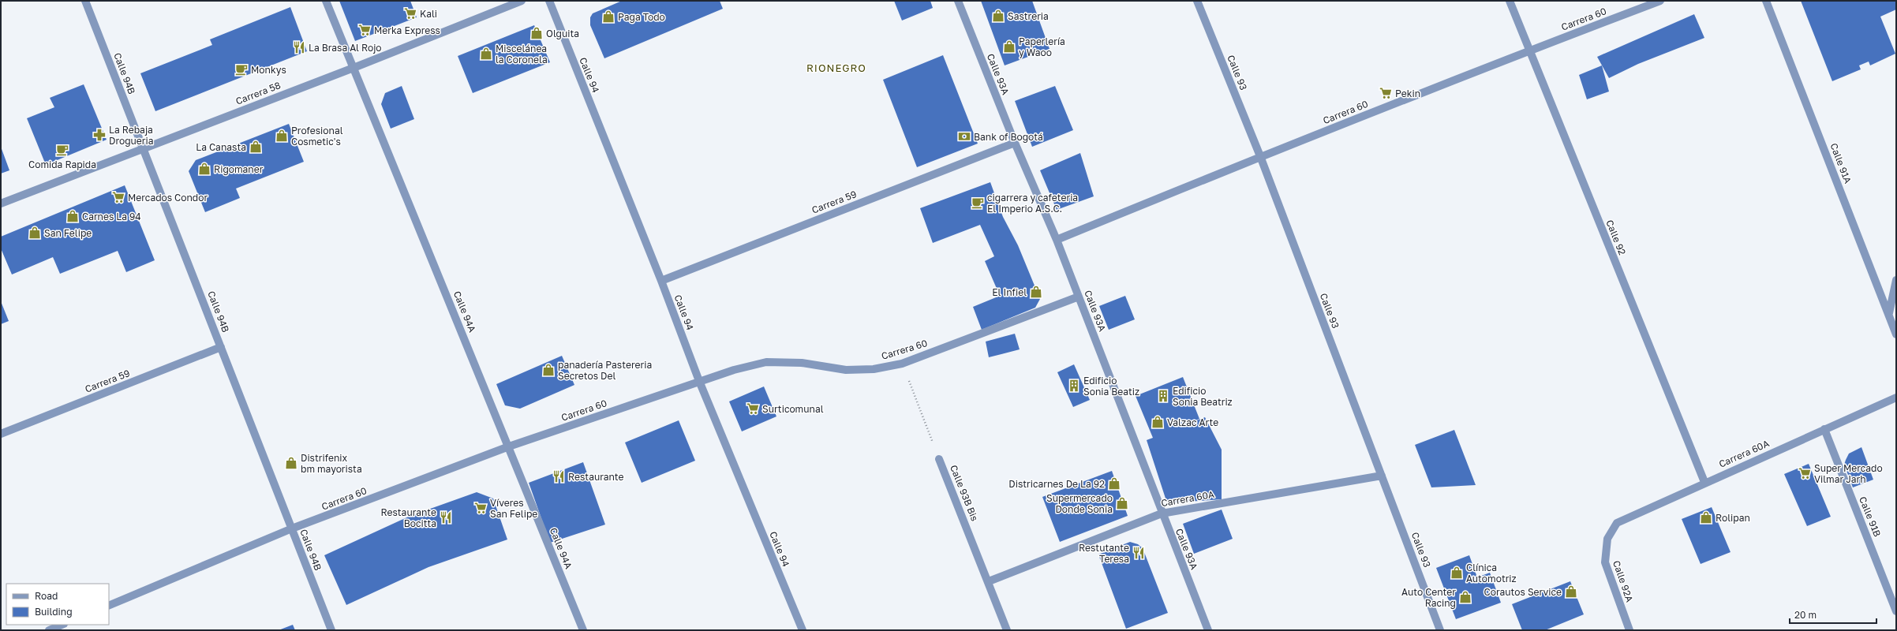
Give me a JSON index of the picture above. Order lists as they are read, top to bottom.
{
  "streets": {
    "street": [
      "Carrera 60",
      "Calle 93",
      "Calle 94B",
      "Calle 93A",
      "Calle 94",
      "Carrera 58",
      "Calle 91A",
      "Carrera 59",
      "Calle 92",
      "Calle 94A",
      "Carrera 60A",
      "Calle 93B Bis",
      "Calle 91B",
      "Calle 92A"
    ]
  },
  "crossings": [
    ["Carrera 60", "Calle 93"],
    ["Carrera 60", "Calle 94B"],
    ["Carrera 60", "Calle 93A"],
    ["Carrera 60", "Calle 94"],
    ["Carrera 60", "Calle 92"],
    ["Carrera 60", "Calle 94A"],
    ["Carrera 60", "Calle 93B Bis"],
    ["Calle 93", "Carrera 60A"],
    ["Calle 94B", "Carrera 58"],
    ["Calle 94B", "Carrera 59"],
    ["Calle 93A", "Carrera 59"],
    ["Calle 93A", "Carrera 60A"],
    ["Calle 94", "Carrera 59"],
    ["Carrera 58", "Calle 94A"],
    ["Calle 92", "Carrera 60A"],
    ["Carrera 60A", "Calle 93B Bis"],
    ["Carrera 60A", "Calle 91B"],
    ["Carrera 60A", "Calle 92A"]
  ],
  "districts": ["RIONEGRO"],
  "places": {
    "supermarket": [
      "Kali",
      "Merka Express",
      "Pekin",
      "Mercados Condor",
      "Surticomunal",
      "Super Mercado Vilmar Jarh",
      "Víveres San Felipe"
    ],
    "shop": [
      "Sastreria",
      "Paga Todo",
      "Olguita",
      "Paperlería y Waoo",
      "Miscelánea la Coronela",
      "Profesional Cosmetic's",
      "La Canasta",
      "Rigomaner",
      "Carnes La 94",
      "San Felipe",
      "El Infiel",
      "panadería Pastereria Secretos Del",
      "Valzac Arte",
      "Distrifenix bm mayorista",
      "Districarnes De La 92",
      "Supermercado Donde Sonia",
      "Rolipan",
      "Clínica Automotriz",
      "Corautos Service",
      "Auto Center Racing"
    ],
    "restaurant": [
      "La Brasa Al Rojo",
      "Restaurante",
      "Restaurante Bocitta",
      "Restutante Teresa"
    ],
    "cafe": ["Monkys", "Comida Rapida", "cigarrera y cafeteria El Imperio A.S.C."],
    "pharmacy": ["La Rebaja Drogueria"],
    "bank": ["Bank of Bogotá"],
    "building": ["Edificio Sonia Beatiz", "Edificio Sonia Beatriz"]
  },
  "legend": ["Road", "Building"],
  "scale_bar": "20 m"
}
